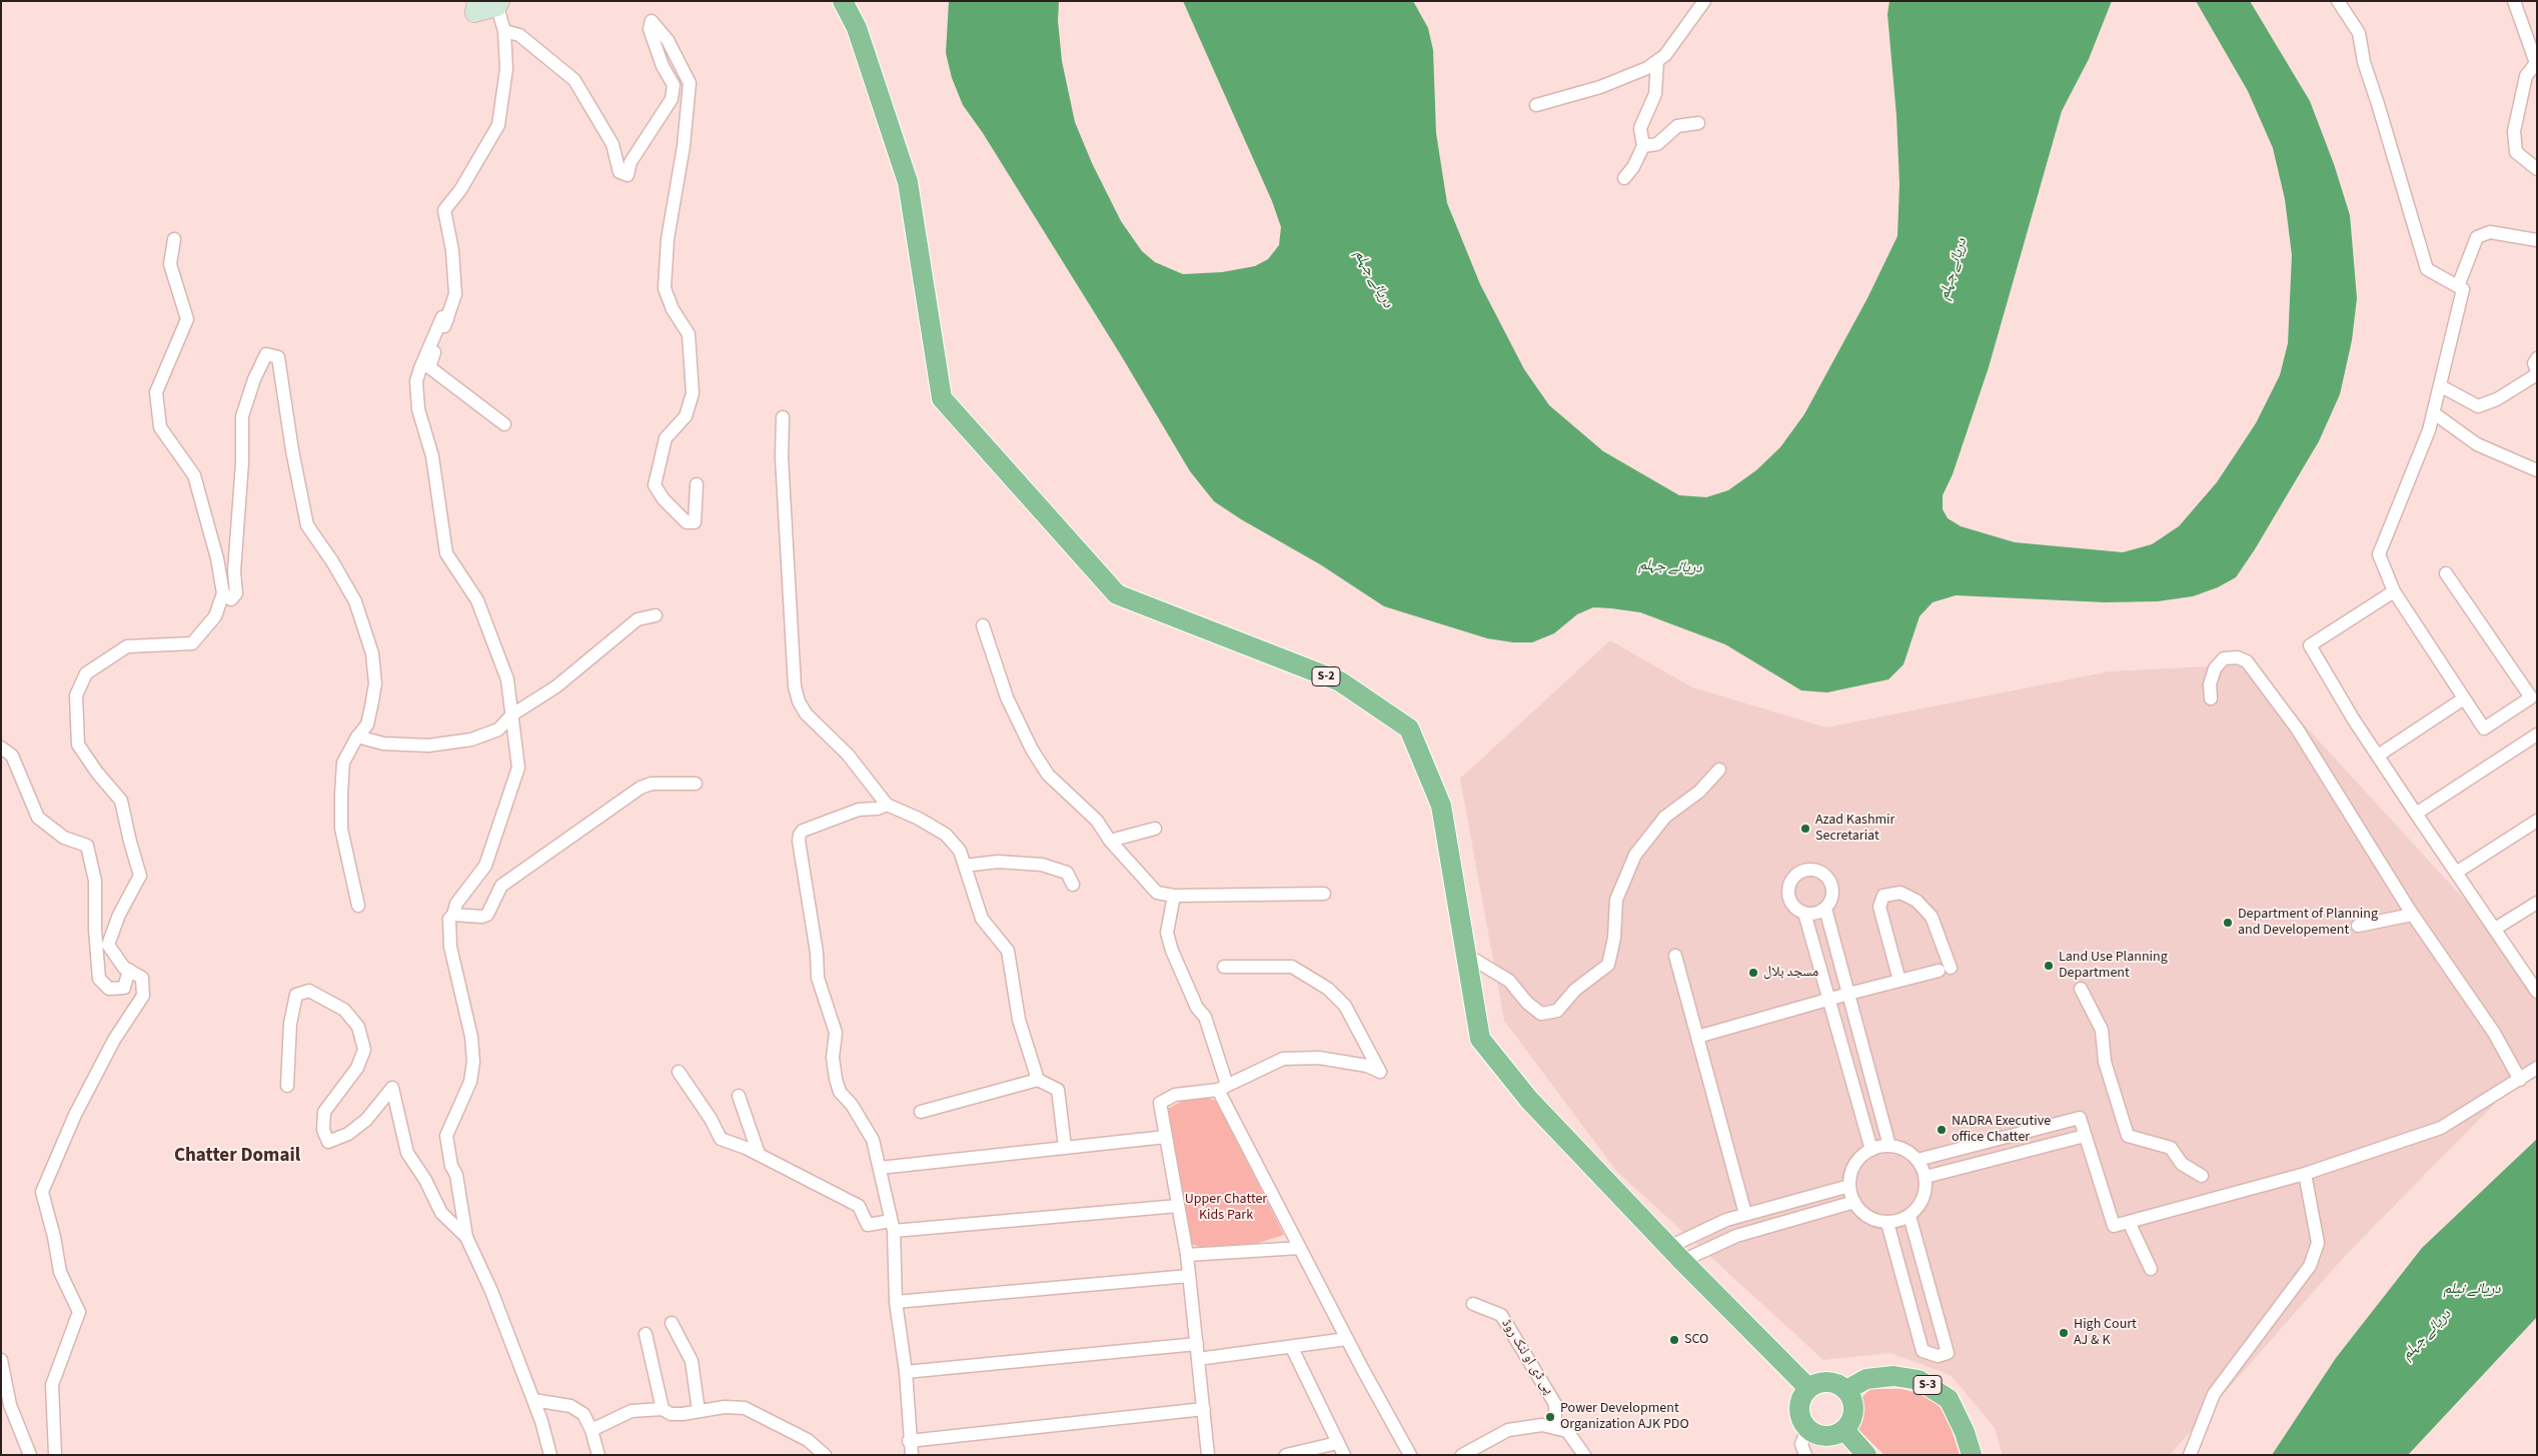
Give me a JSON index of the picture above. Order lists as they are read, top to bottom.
{
  "streets": {
    "highway": ["S-2", "S-3"],
    "street": ["پی ڈی او لنک روڈ"]
  },
  "crossings": [
    ["S-2", "S-3"]
  ],
  "districts": ["Chatter Domail"],
  "water": ["دریائے جہلم", "دریائے نیلم"],
  "parks": ["Upper Chatter Kids Park"],
  "places": [
    "Azad Kashmir Secretariat",
    "Department of Planning and Developement",
    "Land Use Planning Department",
    "مسجد بلال",
    "NADRA Executive office Chatter",
    "High Court AJ & K",
    "SCO",
    "Power Development Organization AJK PDO"
  ]
}
